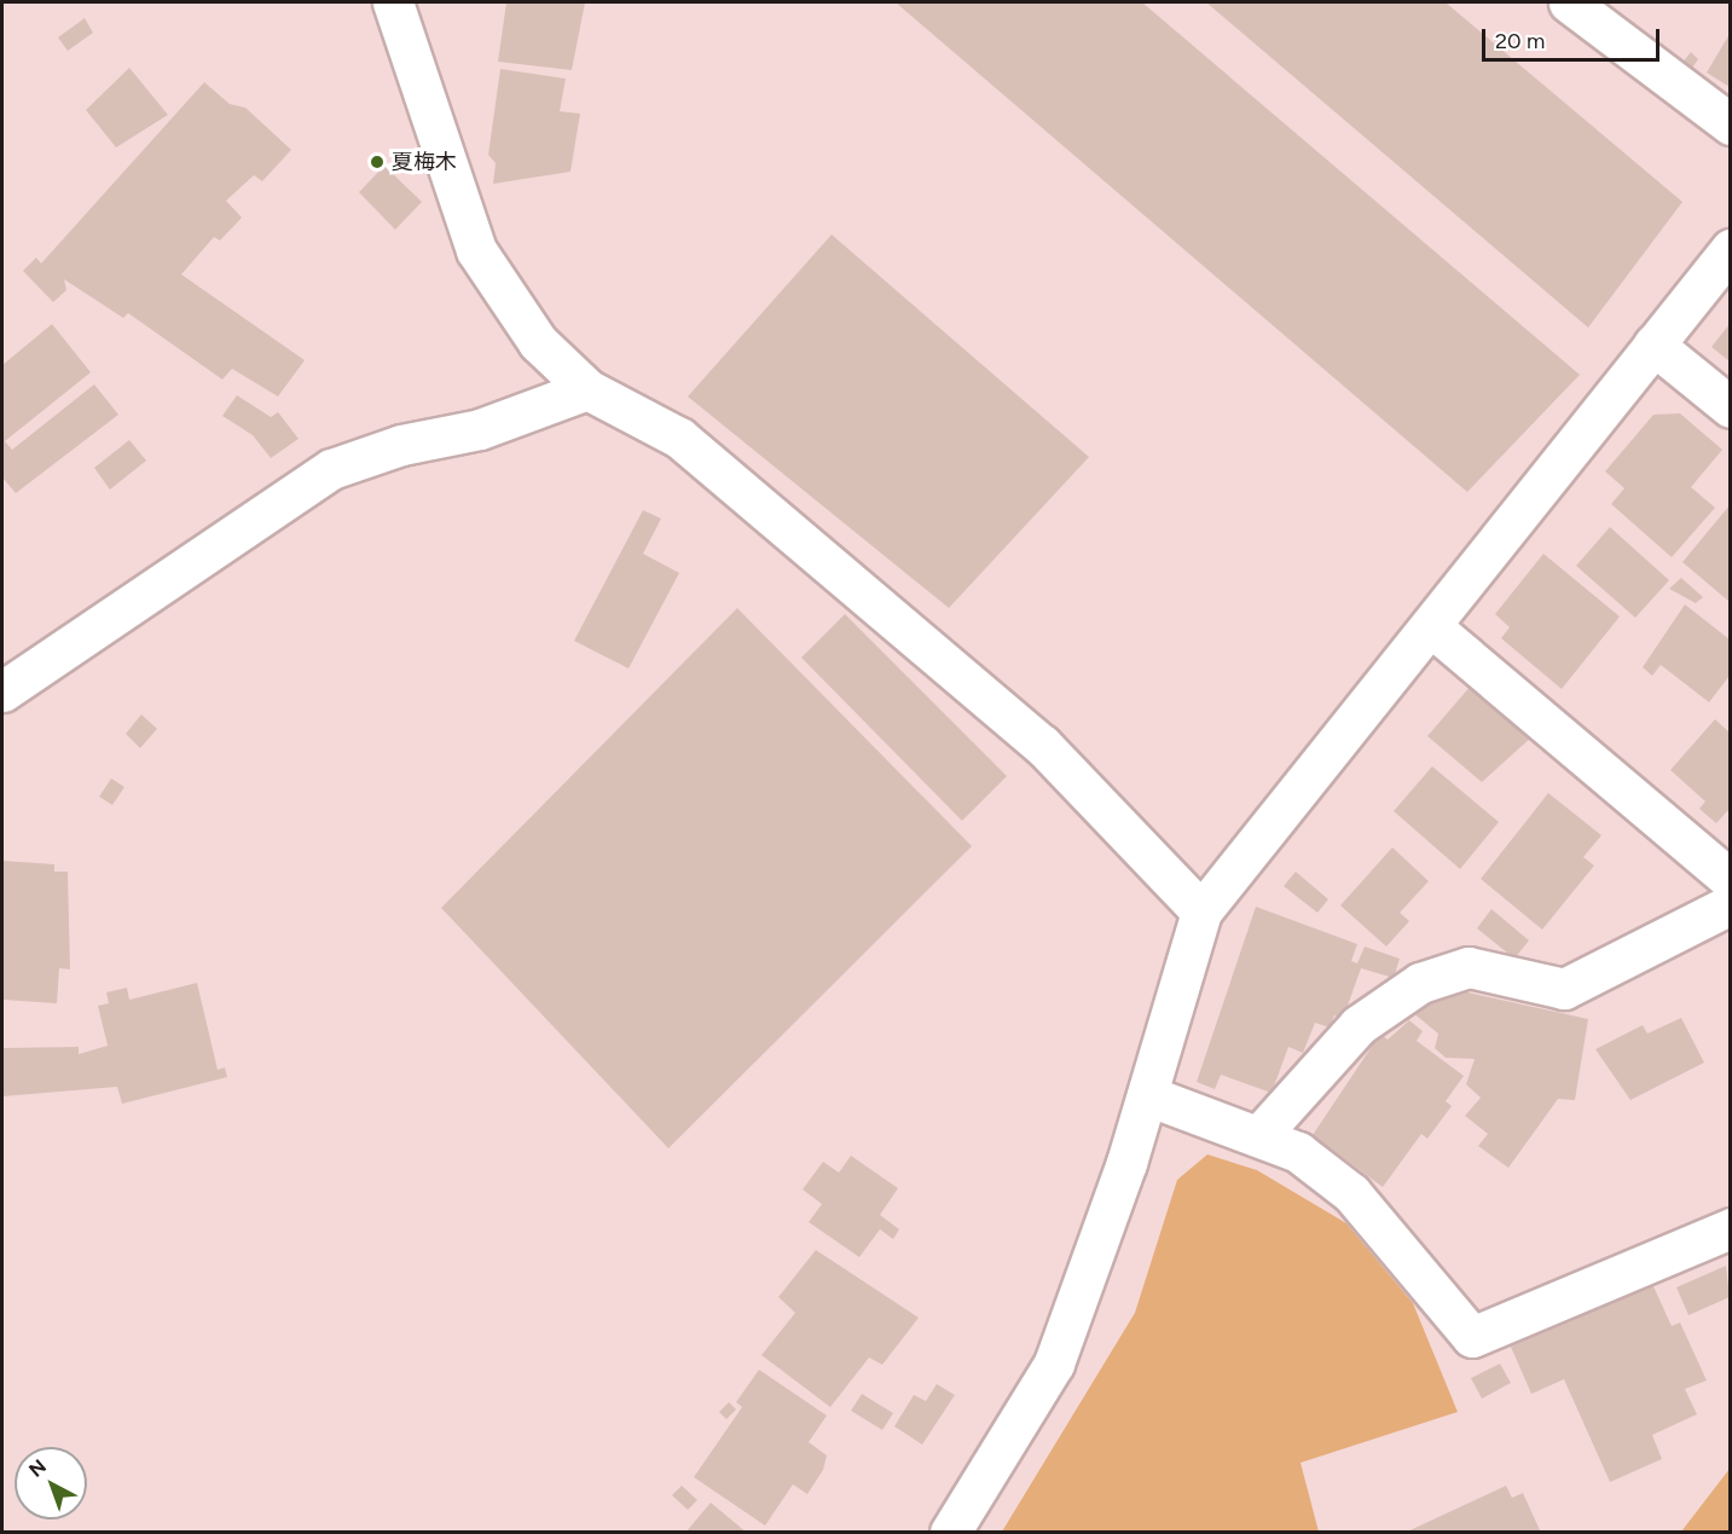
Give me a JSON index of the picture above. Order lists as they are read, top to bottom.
{
  "places": ["夏梅木"],
  "scale_bar": "20 m",
  "north": "top left"
}
